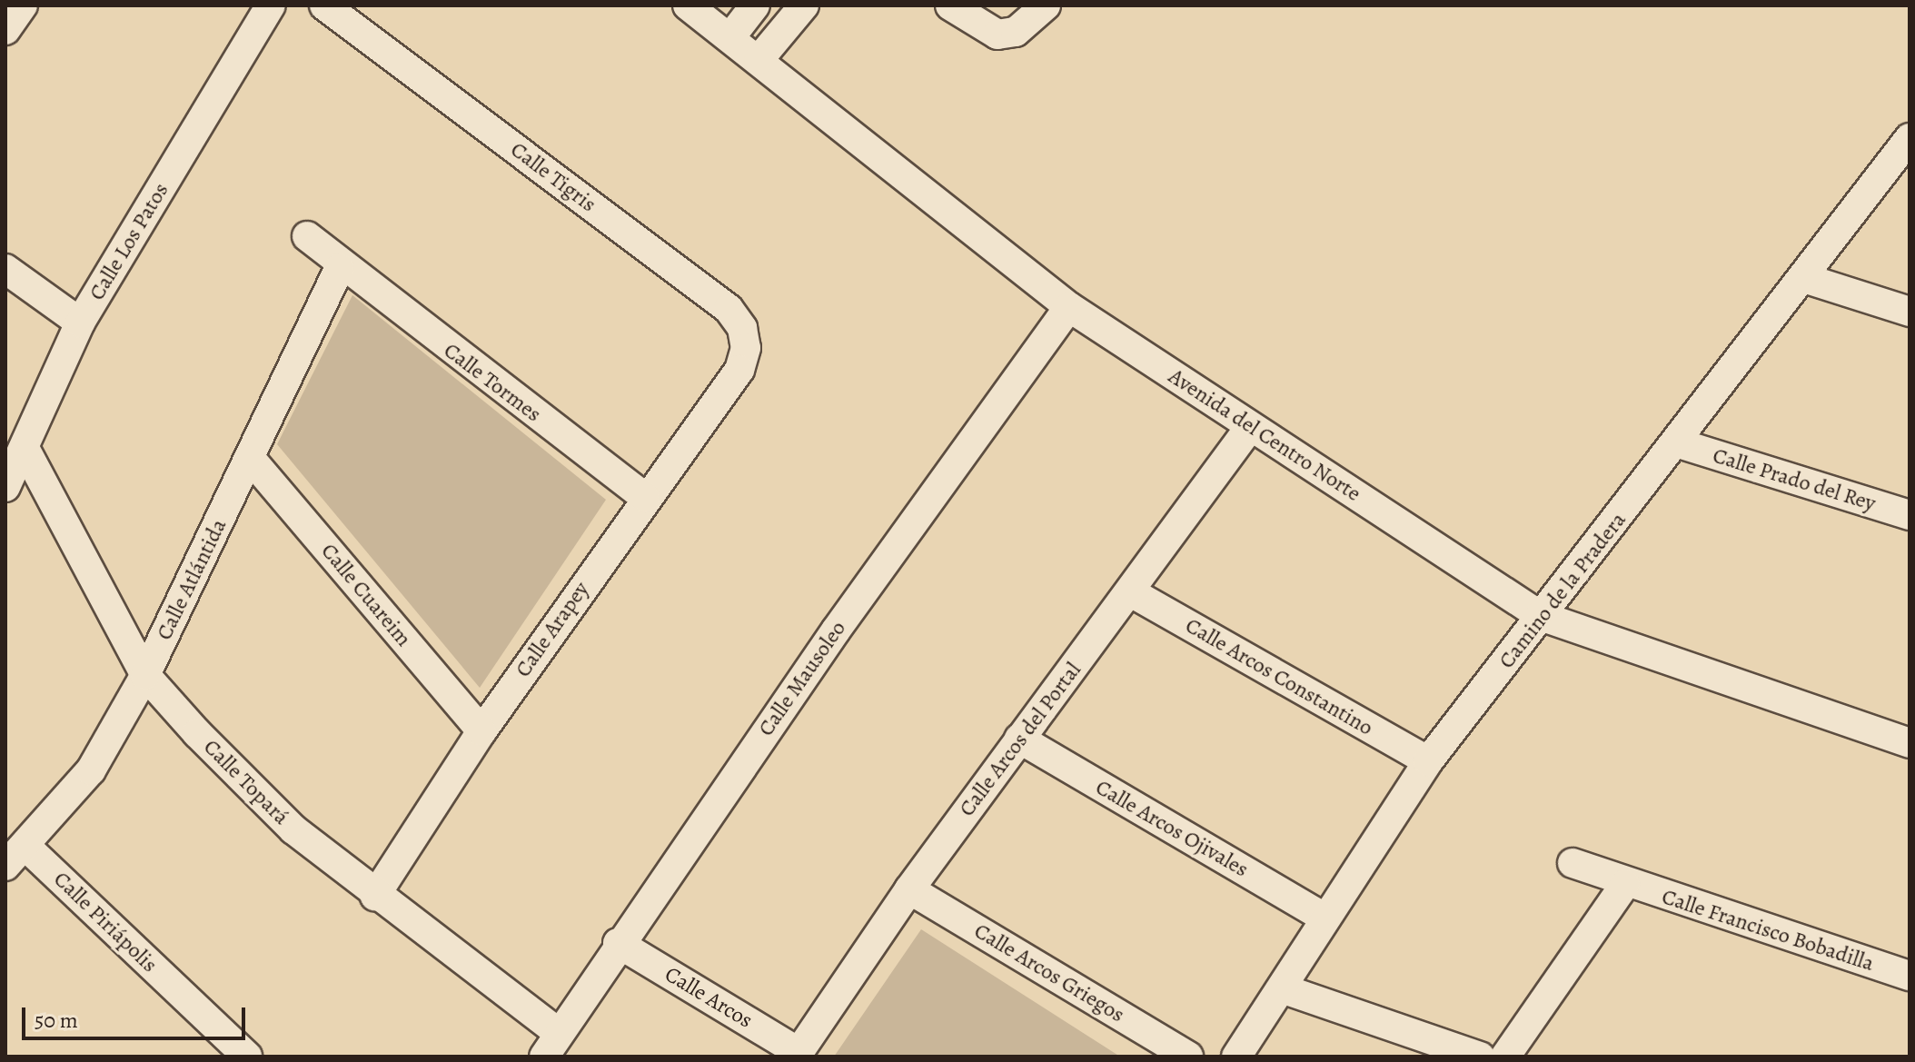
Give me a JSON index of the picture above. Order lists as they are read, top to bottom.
{
  "streets": {
    "street": [
      "Calle Tigris",
      "Calle Los Patos",
      "Calle Tormes",
      "Avenida del Centro Norte",
      "Calle Prado del Rey",
      "Calle Atlántida",
      "Camino de la Pradera",
      "Calle Cuareim",
      "Calle Arapey",
      "Calle Arcos Constantino",
      "Calle Mausoleo",
      "Calle Arcos del Portal",
      "Calle Topará",
      "Calle Arcos Ojivales",
      "Calle Piriápolis",
      "Calle Francisco Bobadilla",
      "Calle Arcos Griegos",
      "Calle Arcos"
    ]
  },
  "crossings": [
    ["Calle Tigris", "Calle Arapey"],
    ["Calle Los Patos", "Calle Topará"],
    ["Calle Tormes", "Calle Atlántida"],
    ["Calle Tormes", "Calle Arapey"],
    ["Avenida del Centro Norte", "Camino de la Pradera"],
    ["Avenida del Centro Norte", "Calle Mausoleo"],
    ["Avenida del Centro Norte", "Calle Arcos del Portal"],
    ["Calle Prado del Rey", "Camino de la Pradera"],
    ["Calle Atlántida", "Calle Cuareim"],
    ["Calle Atlántida", "Calle Topará"],
    ["Calle Atlántida", "Calle Piriápolis"],
    ["Camino de la Pradera", "Calle Arcos Constantino"],
    ["Camino de la Pradera", "Calle Arcos Ojivales"],
    ["Calle Cuareim", "Calle Arapey"],
    ["Calle Arapey", "Calle Topará"],
    ["Calle Arcos Constantino", "Calle Arcos del Portal"],
    ["Calle Mausoleo", "Calle Topará"],
    ["Calle Mausoleo", "Calle Arcos"],
    ["Calle Arcos del Portal", "Calle Arcos Ojivales"],
    ["Calle Arcos del Portal", "Calle Arcos Griegos"],
    ["Calle Arcos del Portal", "Calle Arcos"]
  ],
  "scale_bar": "50 m"
}
